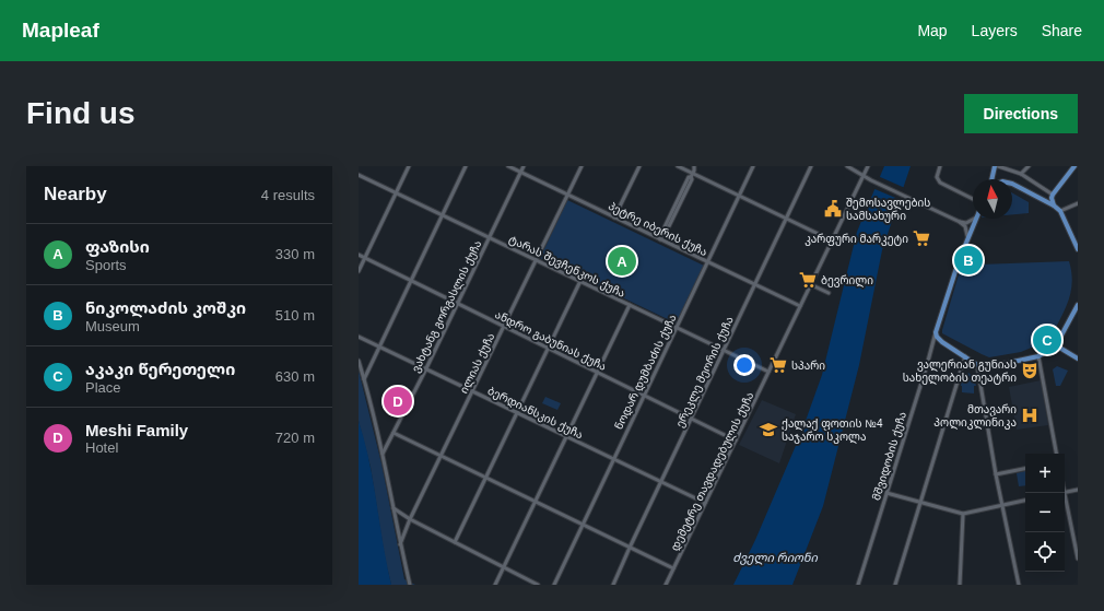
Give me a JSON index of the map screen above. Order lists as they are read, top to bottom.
{
  "streets": {
    "street": [
      "პეტრე იბერის ქუჩა",
      "ტარას შევჩენკოს ქუჩა",
      "ვახტანგ გორგასლის ქუჩა",
      "ანდრო გაბუნიას ქუჩა",
      "ილიას ქუჩა",
      "ნოდარ დუმბაძის ქუჩა",
      "ერეკლე მეორის ქუჩა",
      "ბერდიანსკის ქუჩა",
      "მშვიდობის ქუჩა",
      "დემეტრე თავდადებულის ქუჩა"
    ]
  },
  "crossings": [
    ["პეტრე იბერის ქუჩა", "ვახტანგ გორგასლის ქუჩა"],
    ["პეტრე იბერის ქუჩა", "ილიას ქუჩა"],
    ["პეტრე იბერის ქუჩა", "ნოდარ დუმბაძის ქუჩა"],
    ["პეტრე იბერის ქუჩა", "ერეკლე მეორის ქუჩა"],
    ["პეტრე იბერის ქუჩა", "დემეტრე თავდადებულის ქუჩა"],
    ["ტარას შევჩენკოს ქუჩა", "ვახტანგ გორგასლის ქუჩა"],
    ["ტარას შევჩენკოს ქუჩა", "ილიას ქუჩა"],
    ["ტარას შევჩენკოს ქუჩა", "ნოდარ დუმბაძის ქუჩა"],
    ["ტარას შევჩენკოს ქუჩა", "ერეკლე მეორის ქუჩა"],
    ["ტარას შევჩენკოს ქუჩა", "დემეტრე თავდადებულის ქუჩა"],
    ["ვახტანგ გორგასლის ქუჩა", "ანდრო გაბუნიას ქუჩა"],
    ["ვახტანგ გორგასლის ქუჩა", "ბერდიანსკის ქუჩა"],
    ["ანდრო გაბუნიას ქუჩა", "ილიას ქუჩა"],
    ["ანდრო გაბუნიას ქუჩა", "ნოდარ დუმბაძის ქუჩა"],
    ["ანდრო გაბუნიას ქუჩა", "ერეკლე მეორის ქუჩა"],
    ["ანდრო გაბუნიას ქუჩა", "დემეტრე თავდადებულის ქუჩა"],
    ["ილიას ქუჩა", "ბერდიანსკის ქუჩა"],
    ["ნოდარ დუმბაძის ქუჩა", "ბერდიანსკის ქუჩა"],
    ["ერეკლე მეორის ქუჩა", "ბერდიანსკის ქუჩა"],
    ["ბერდიანსკის ქუჩა", "დემეტრე თავდადებულის ქუჩა"]
  ],
  "water": ["ძველი რიონი"],
  "places": {
    "public building": ["შემოსავლების სამსახური"],
    "supermarket": ["კარფური მარკეტი", "ბევრილი", "სპარი"],
    "theatre": ["ვალერიან გუნიას სახელობის თეატრი"],
    "hospital": ["მთავარი პოლიკლინიკა"],
    "school or university": ["ქალაქ ფოთის №4 საჯარო სკოლა"]
  },
  "north": "top",
  "page": {
    "header": "Mapleaf",
    "nav": ["Map", "Layers", "Share"],
    "buttons": "Directions",
    "title": "Find us",
    "heading": ["Nearby", "4 results"],
    "list": [
      {
        "mark": "A",
        "name": "ფაზისი",
        "note": "Sports",
        "value": "330 m"
      },
      {
        "mark": "B",
        "name": "ნიკოლაძის კოშკი",
        "note": "Museum",
        "value": "510 m"
      },
      {
        "mark": "C",
        "name": "აკაკი წერეთელი",
        "note": "Place",
        "value": "630 m"
      },
      {
        "mark": "D",
        "name": "Meshi Family",
        "note": "Hotel",
        "value": "720 m"
      }
    ],
    "pins": [
      "B",
      "A",
      "C",
      "D"
    ],
    "map_buttons": ["+", "−"]
  }
}
